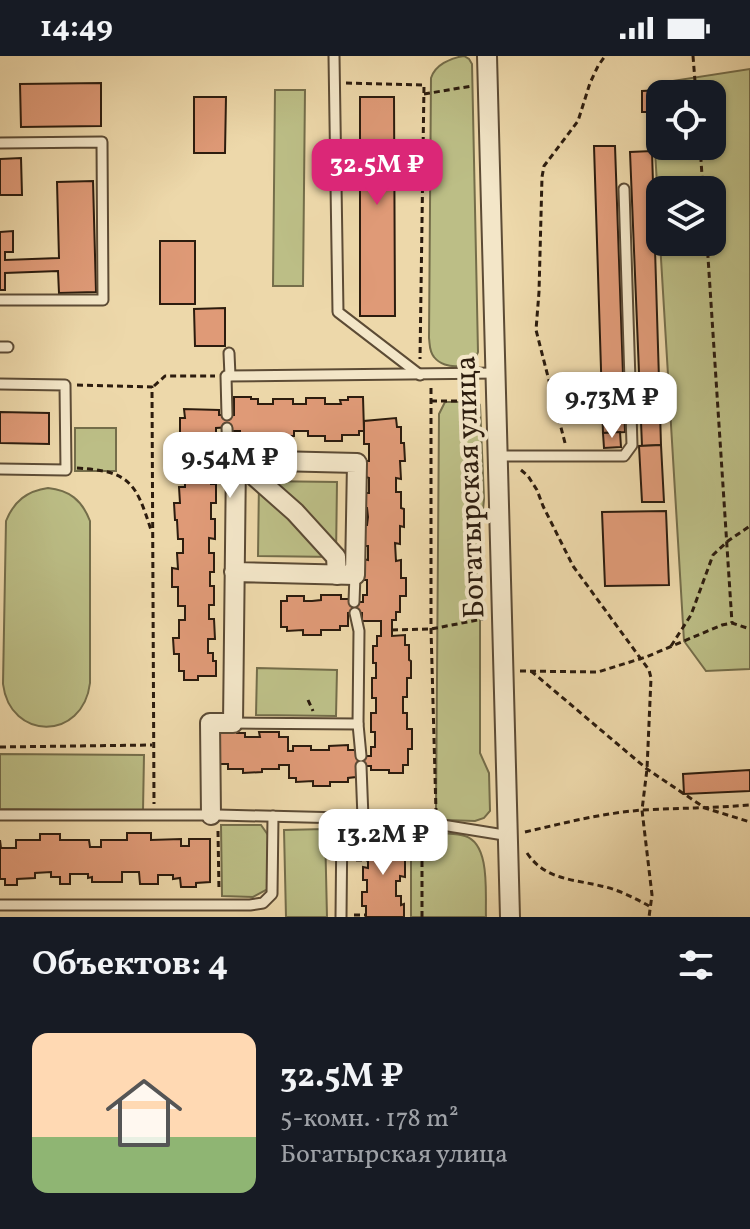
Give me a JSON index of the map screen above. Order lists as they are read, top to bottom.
{
  "streets": {
    "street": ["Богатырская улица"]
  },
  "page": {
    "status": "14:49",
    "price": [
      "32.5M ₽",
      "9.73M ₽",
      "9.54M ₽",
      "13.2M ₽"
    ],
    "heading": "Объектов: 4",
    "list": [
      {
        "name": "32.5M ₽",
        "note": "5-комн. · 178 m² · Богатырская улица"
      }
    ]
  }
}
